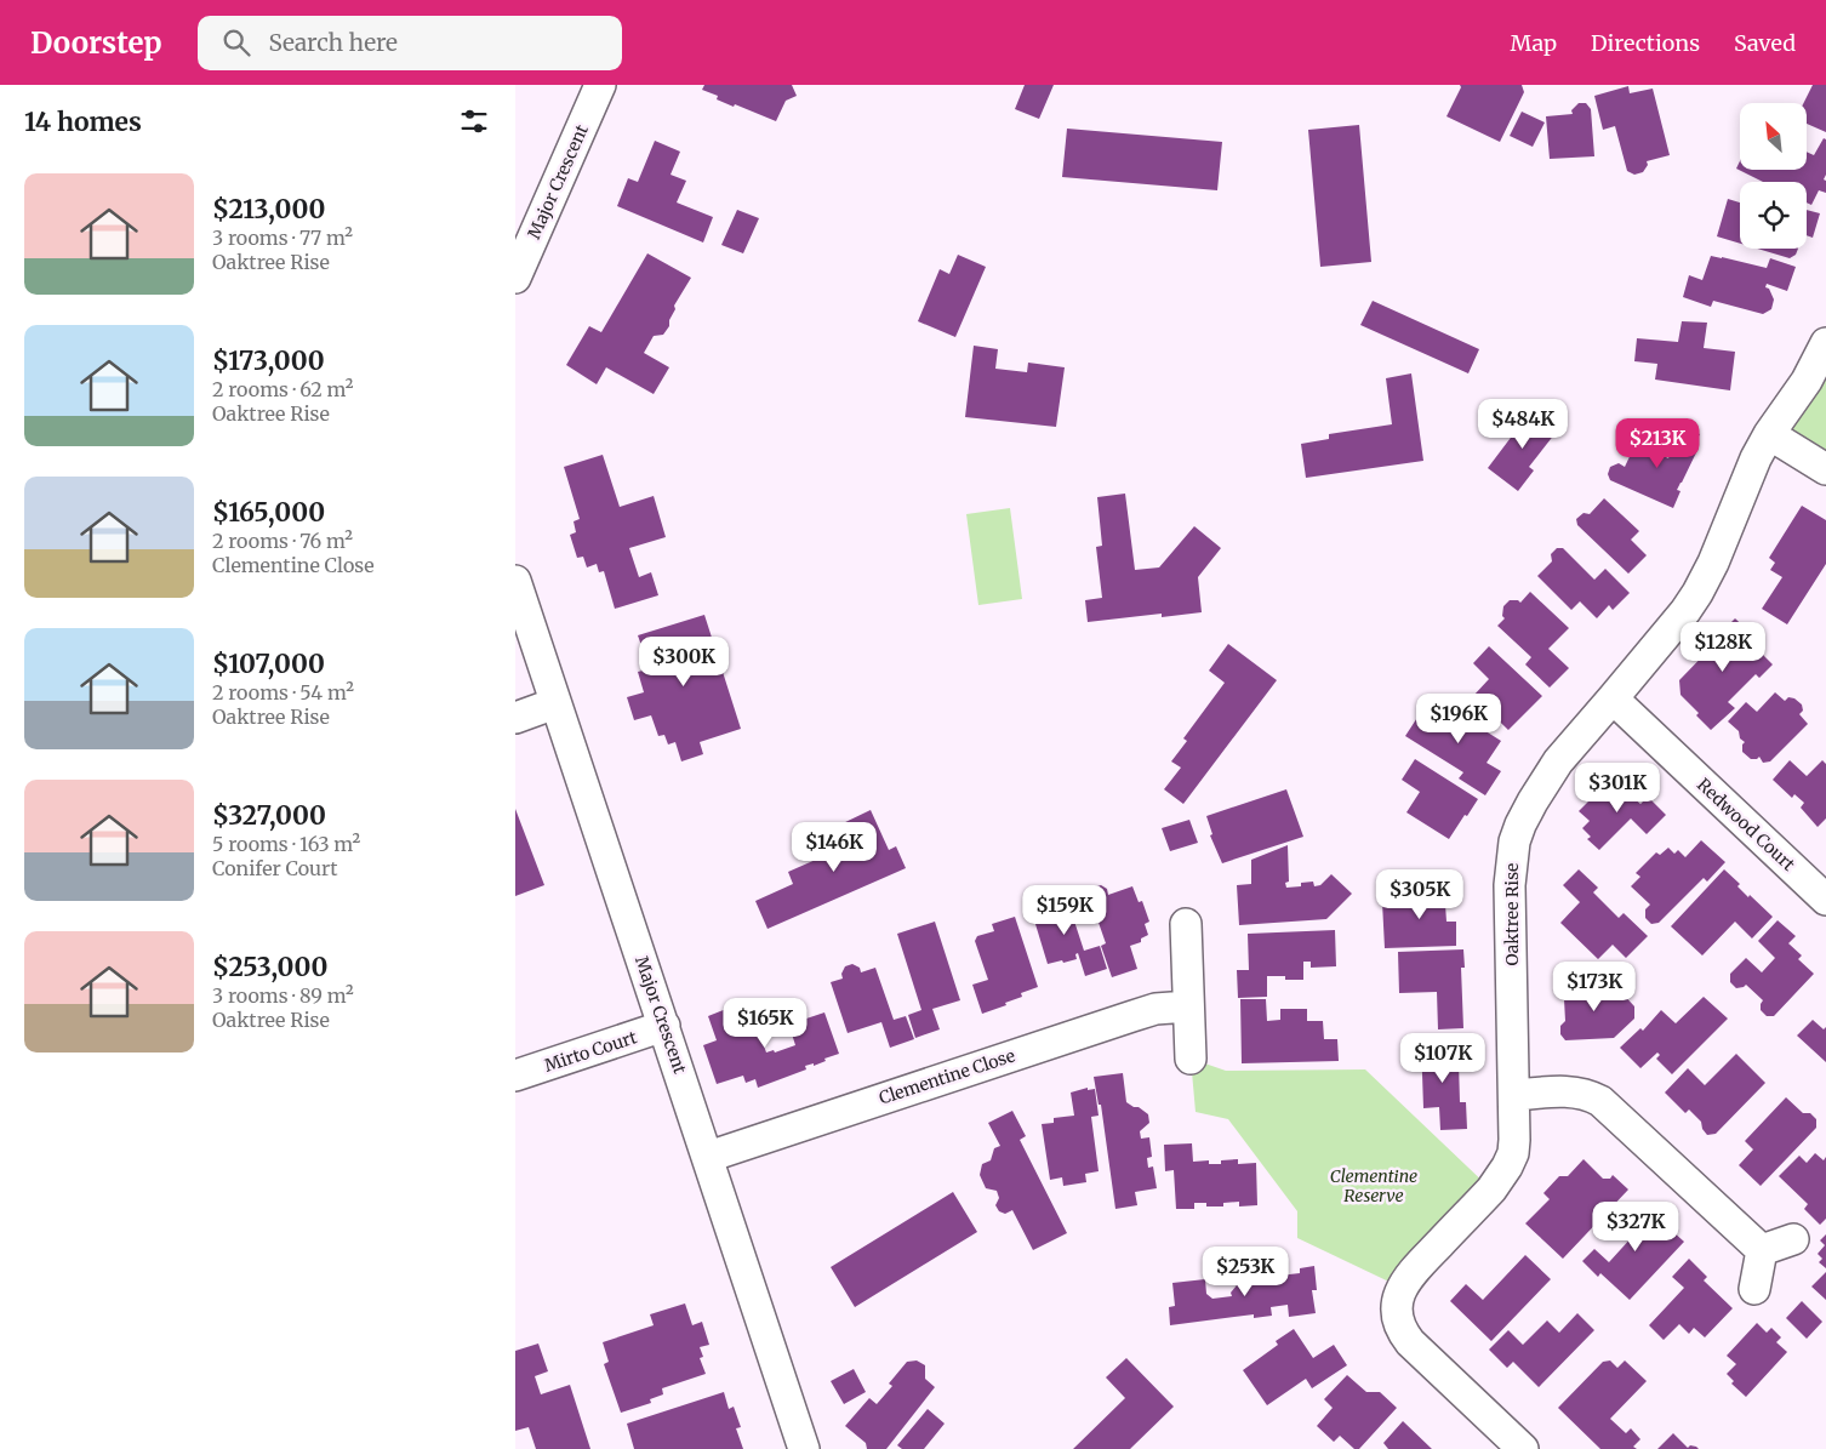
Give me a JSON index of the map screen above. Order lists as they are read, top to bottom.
{
  "streets": {
    "street": [
      "Major Crescent",
      "Redwood Court",
      "Oaktree Rise",
      "Mirto Court",
      "Clementine Close"
    ]
  },
  "crossings": [
    ["Major Crescent", "Mirto Court"],
    ["Major Crescent", "Clementine Close"],
    ["Redwood Court", "Oaktree Rise"]
  ],
  "parks": ["Clementine Reserve"],
  "north": "top left",
  "page": {
    "header": "Doorstep",
    "search": "Search here",
    "nav": ["Map", "Directions", "Saved"],
    "heading": "14 homes",
    "list": [
      {
        "name": "$213,000",
        "note": "3 rooms · 77 m² · Oaktree Rise"
      },
      {
        "name": "$173,000",
        "note": "2 rooms · 62 m² · Oaktree Rise"
      },
      {
        "name": "$165,000",
        "note": "2 rooms · 76 m² · Clementine Close"
      },
      {
        "name": "$107,000",
        "note": "2 rooms · 54 m² · Oaktree Rise"
      },
      {
        "name": "$327,000",
        "note": "5 rooms · 163 m² · Conifer Court"
      },
      {
        "name": "$253,000",
        "note": "3 rooms · 89 m² · Oaktree Rise"
      }
    ],
    "price": [
      "$484K",
      "$213K",
      "$128K",
      "$300K",
      "$196K",
      "$301K",
      "$146K",
      "$305K",
      "$159K",
      "$173K",
      "$165K",
      "$107K",
      "$327K",
      "$253K"
    ]
  }
}
